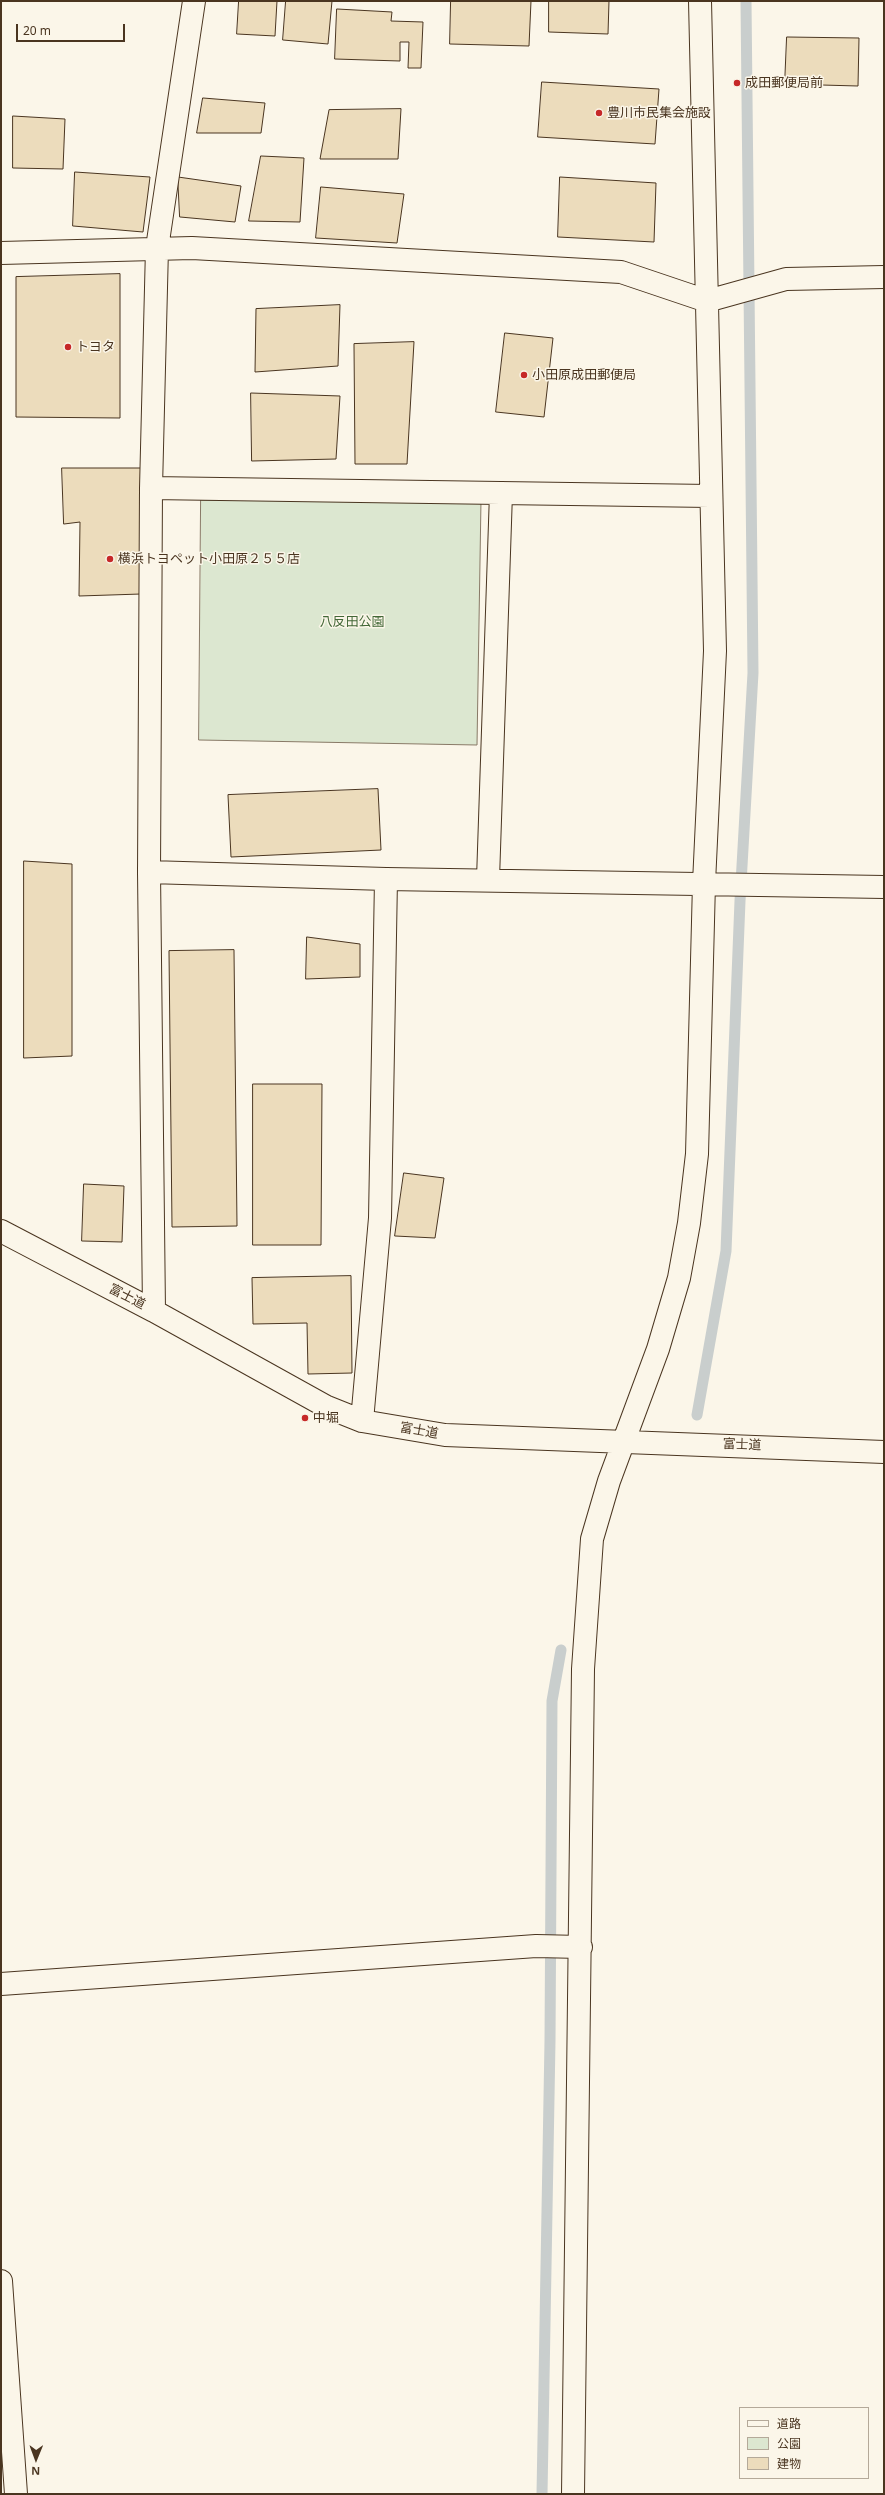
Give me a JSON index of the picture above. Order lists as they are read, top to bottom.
{
  "streets": {
    "main road": ["富士道"]
  },
  "parks": ["八反田公園"],
  "places": [
    "成田郵便局前",
    "豊川市民集会施設",
    "トヨタ",
    "小田原成田郵便局",
    "横浜トヨペット小田原２５５店",
    "中堀"
  ],
  "legend": ["道路", "公園", "建物"],
  "scale_bar": "20 m",
  "north": "bottom"
}
